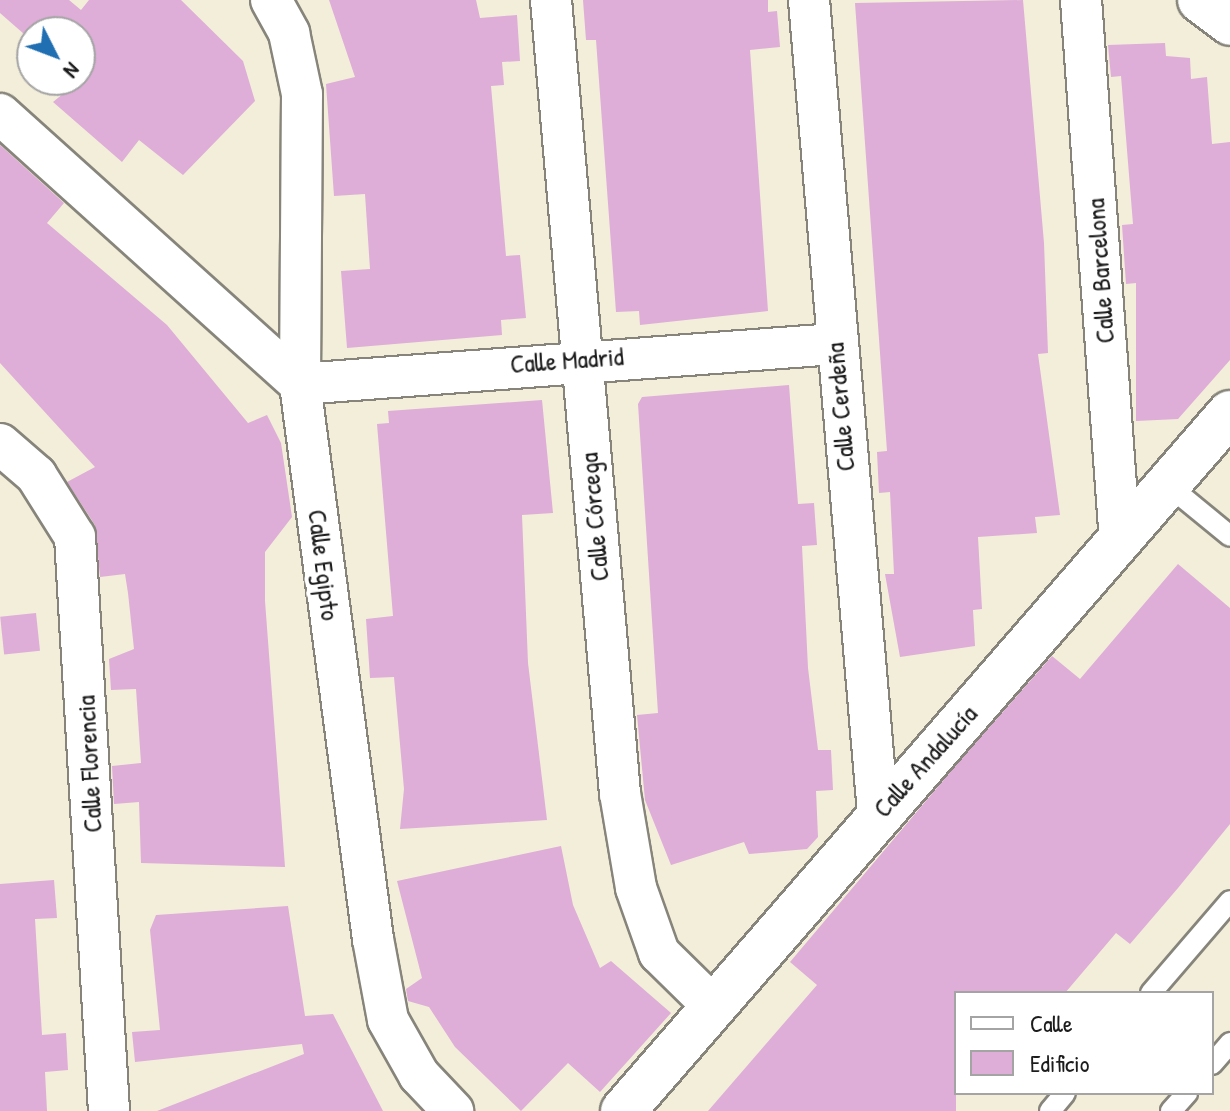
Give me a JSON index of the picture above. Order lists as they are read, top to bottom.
{
  "streets": {
    "street": [
      "Calle Barcelona",
      "Calle Madrid",
      "Calle Cerdeña",
      "Calle Córcega",
      "Calle Egipto",
      "Calle Andalucía",
      "Calle Florencia"
    ]
  },
  "crossings": [
    ["Calle Barcelona", "Calle Andalucía"],
    ["Calle Madrid", "Calle Cerdeña"],
    ["Calle Madrid", "Calle Córcega"],
    ["Calle Madrid", "Calle Egipto"],
    ["Calle Cerdeña", "Calle Andalucía"],
    ["Calle Córcega", "Calle Andalucía"]
  ],
  "legend": ["Calle", "Edificio"],
  "north": "bottom right"
}
